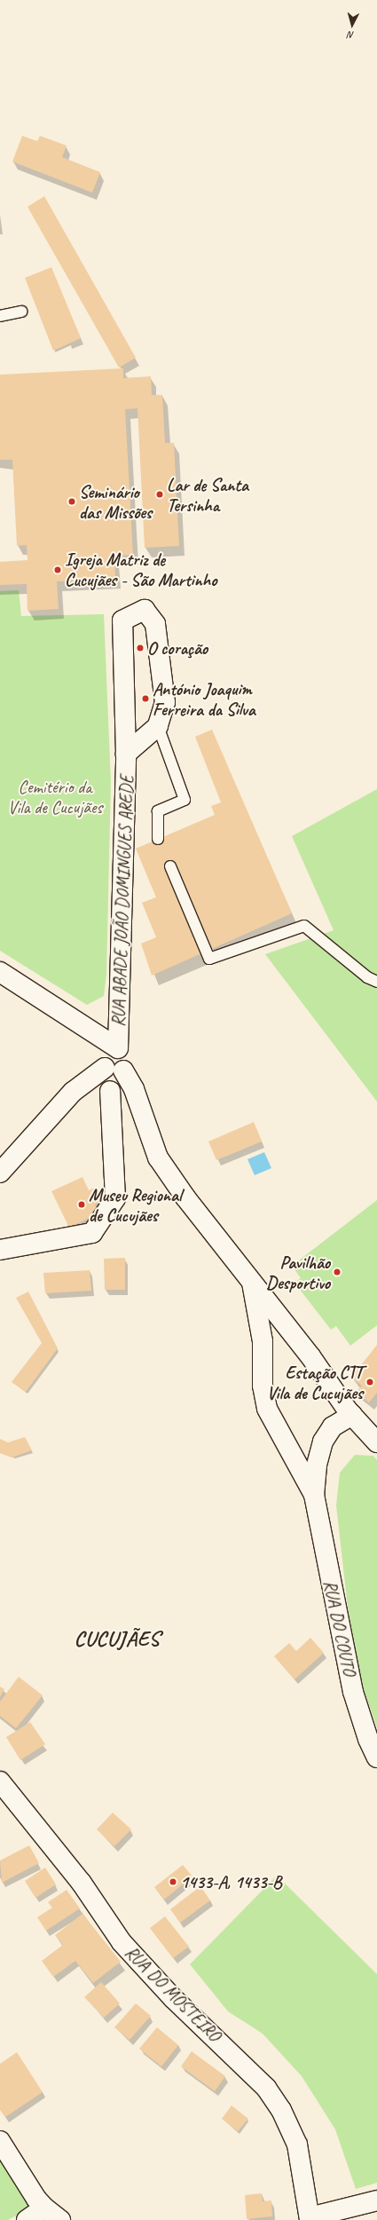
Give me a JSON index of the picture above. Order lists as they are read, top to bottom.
{
  "streets": {
    "street": ["RUA ABADE JOÃO DOMINGUES AREDE", "RUA DO COUTO", "RUA DO MOSTEIRO"]
  },
  "districts": ["CUCUJÃES"],
  "parks": ["Cemitério da Vila de Cucujães"],
  "places": [
    "Lar de Santa Tersinha",
    "Seminário das Missões",
    "Igreja Matriz de Cucujães - São Martinho",
    "O coração",
    "António Joaquim Ferreira da Silva",
    "Museu Regional de Cucujães",
    "Pavilhão Desportivo",
    "Estação CTT Vila de Cucujães",
    "1433-A, 1433-B"
  ],
  "north": "bottom"
}
